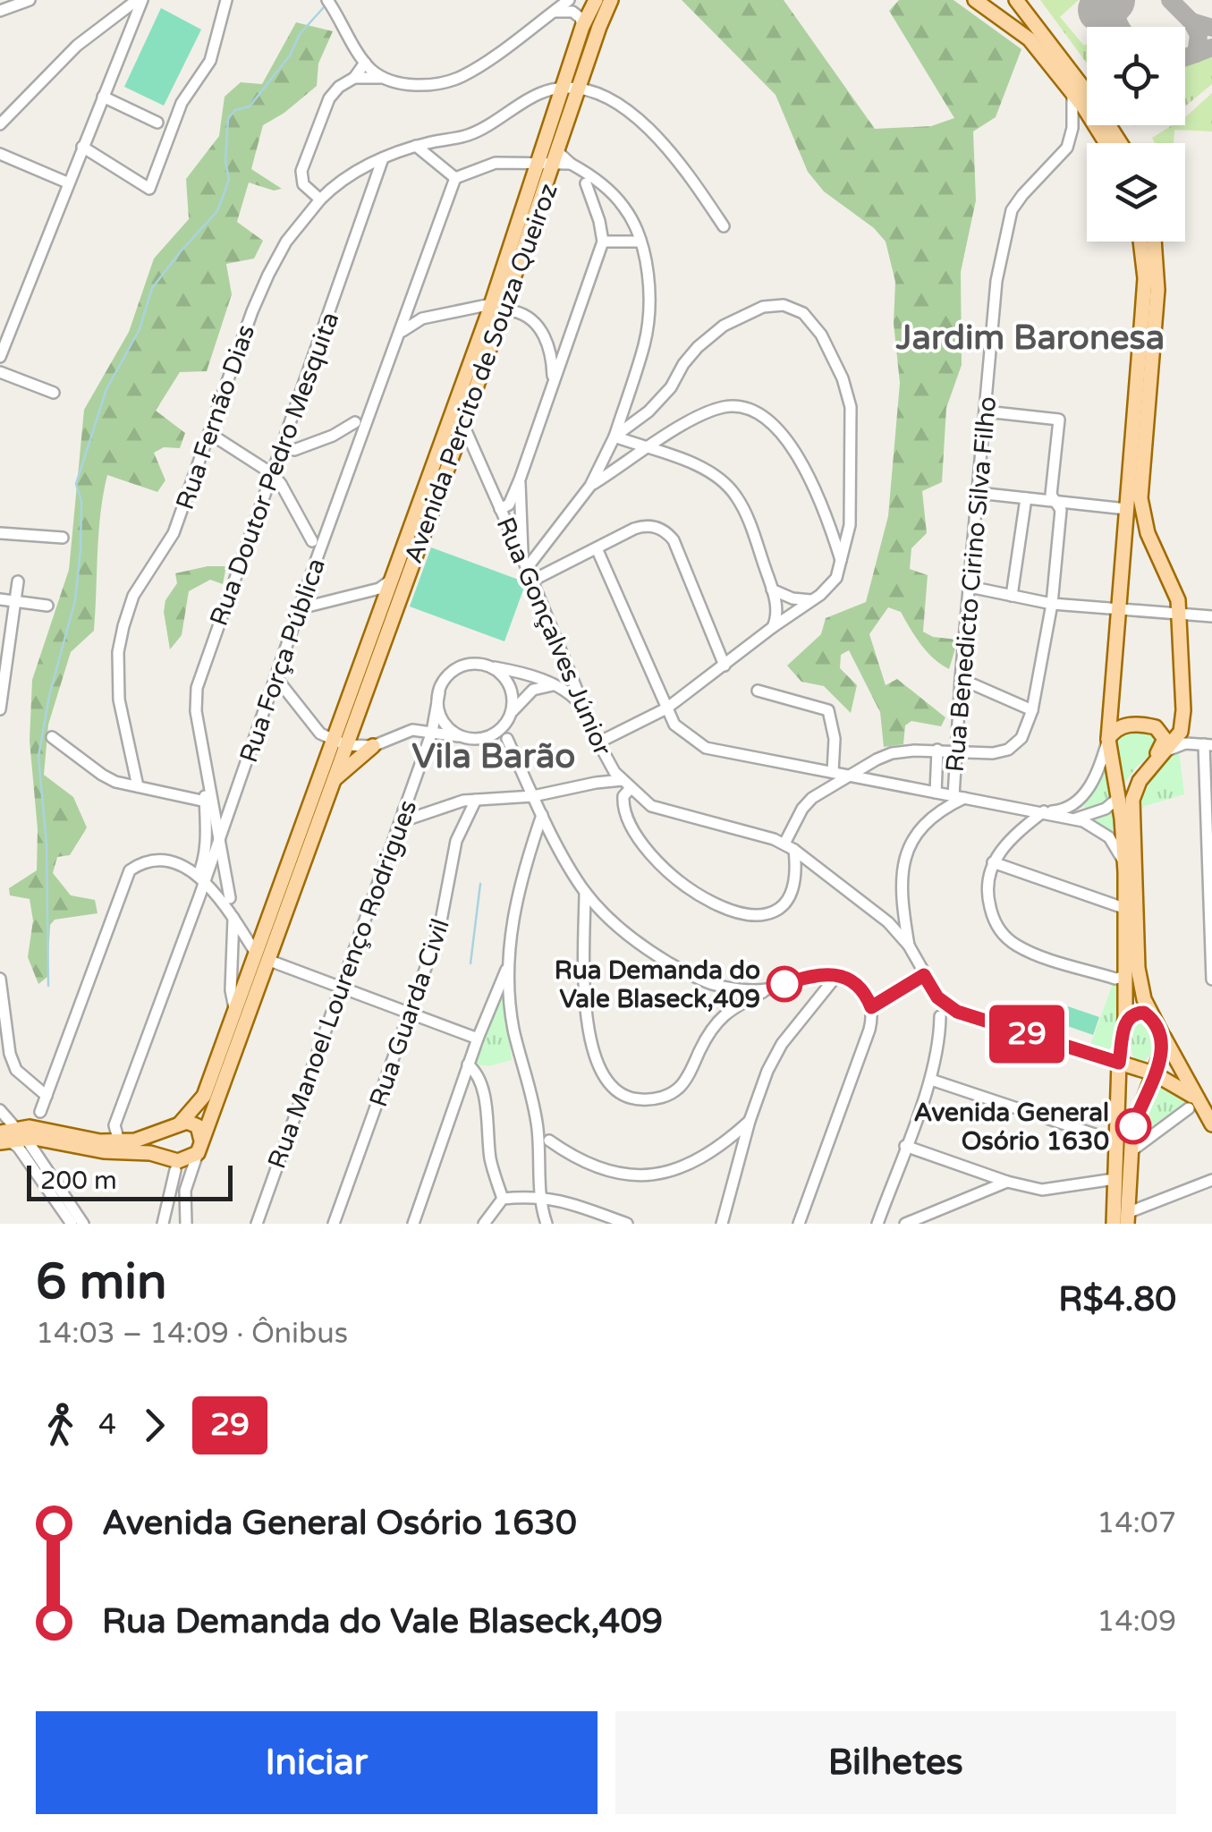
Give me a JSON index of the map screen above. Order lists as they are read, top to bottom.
{
  "streets": {
    "main road": ["Avenida Percito de Souza Queiroz", "Rua Gonçalves Júnior"],
    "street": [
      "Rua Fernão Dias",
      "Rua Doutor Pedro Mesquita",
      "Rua Benedicto Cirino Silva Filho",
      "Rua Força Pública",
      "Rua Manoel Lourenço Rodrigues",
      "Rua Guarda Civil"
    ]
  },
  "crossings": [
    ["Avenida Percito de Souza Queiroz", "Rua Gonçalves Júnior"]
  ],
  "districts": ["Jardim Baronesa", "Vila Barão"],
  "places": ["Rua Demanda do Vale Blaseck,409", "Avenida General Osório 1630"],
  "lines": ["bus line 29"],
  "scale_bar": "200 m",
  "page": {
    "on_map": "29",
    "scale": "200 m",
    "heading": ["6 min", "14:03 – 14:09 · Ônibus", "R$4.80"],
    "legs": ["4", "29"],
    "list": [
      {
        "name": "Avenida General Osório 1630",
        "value": "14:07"
      },
      {
        "name": "Rua Demanda do Vale Blaseck,409",
        "value": "14:09"
      }
    ],
    "buttons": ["Iniciar", "Bilhetes"]
  }
}
